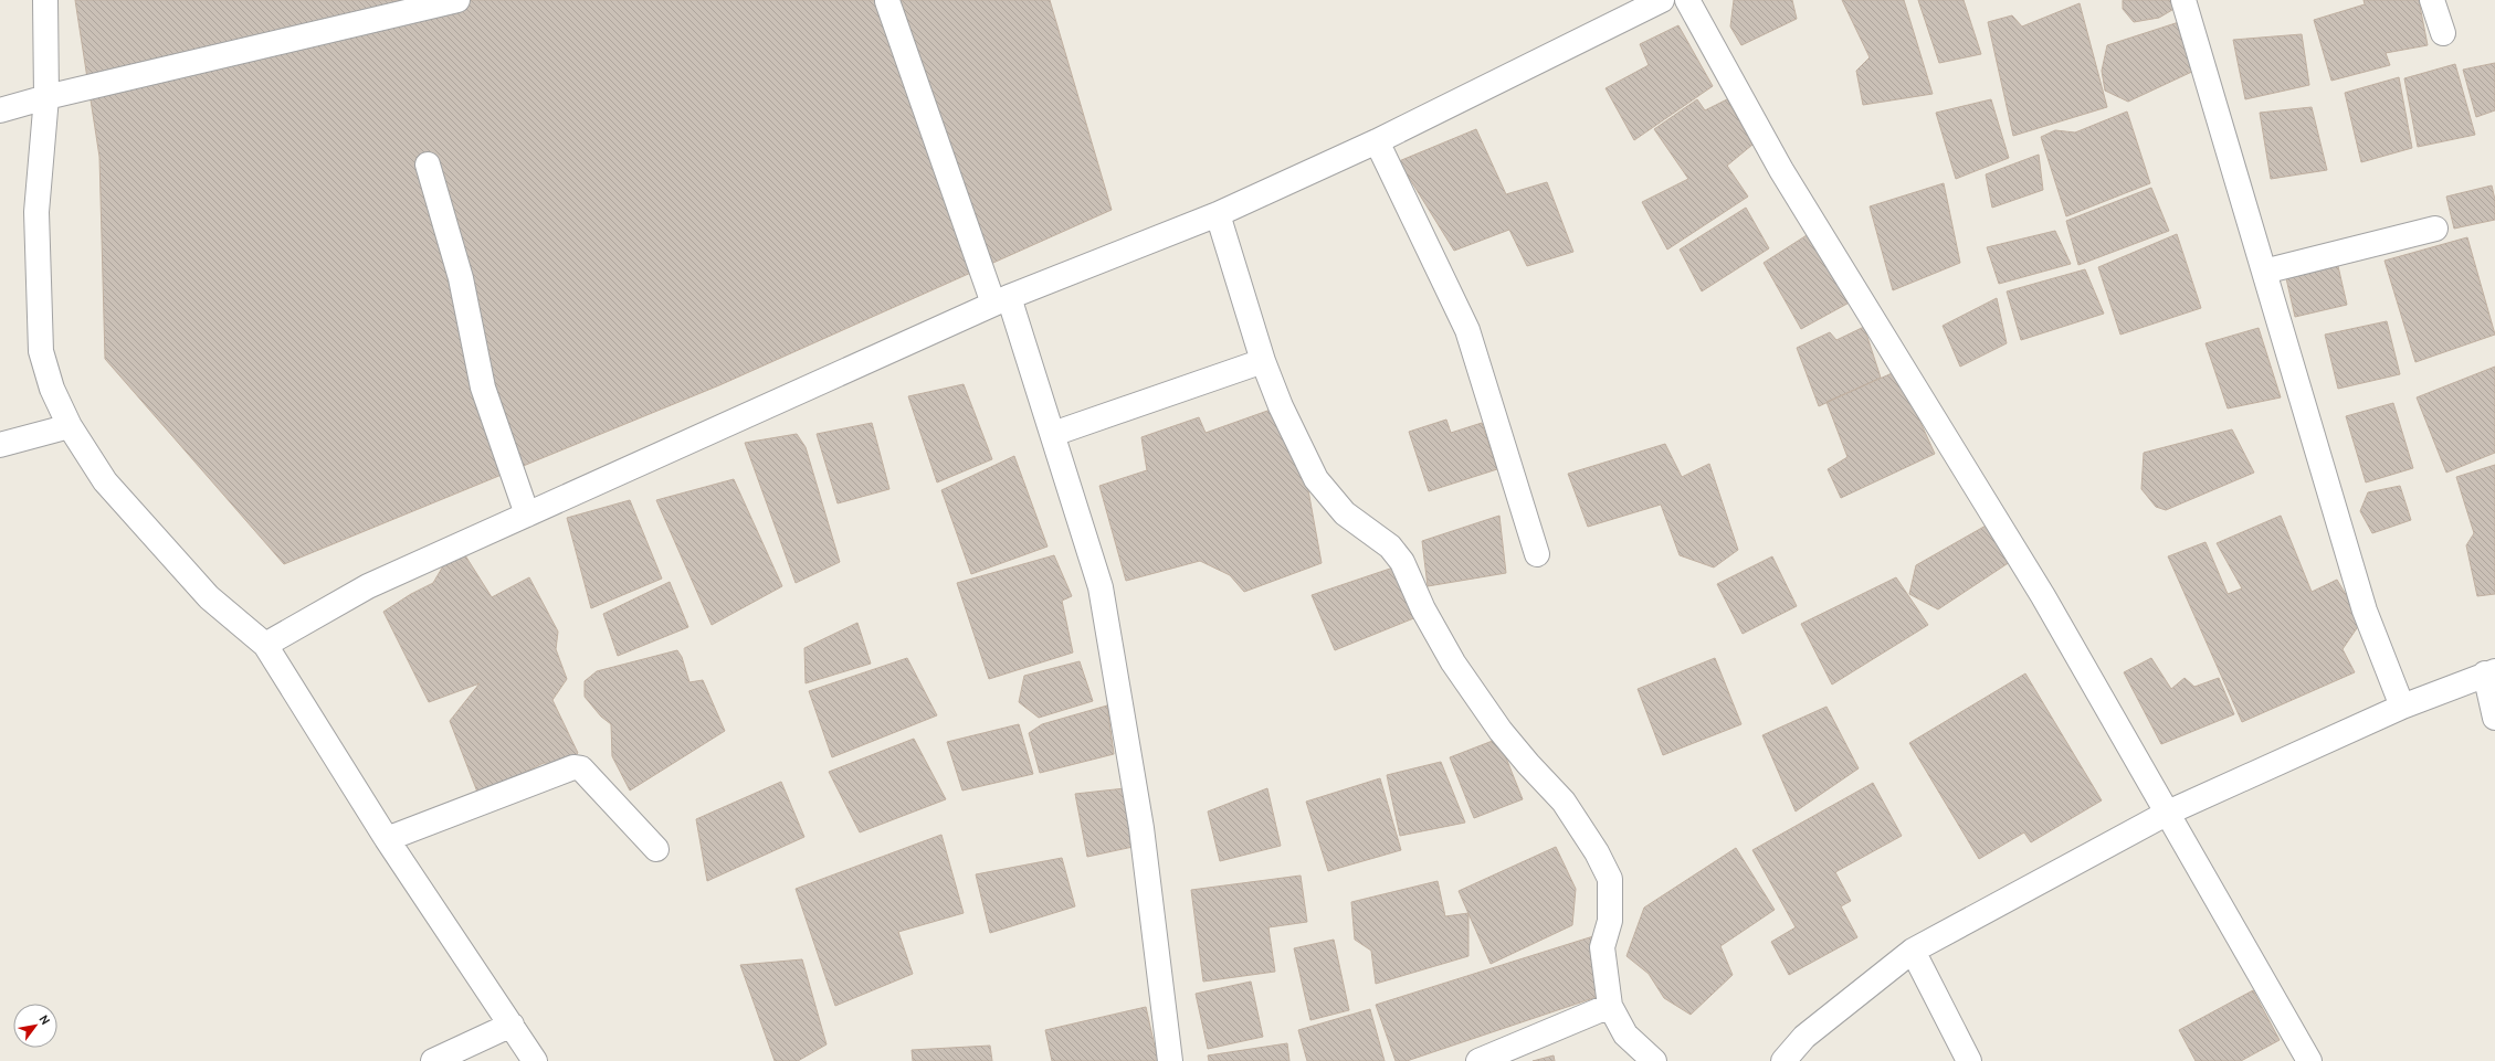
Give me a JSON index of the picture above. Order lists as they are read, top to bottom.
{
  "north": "top right"
}
